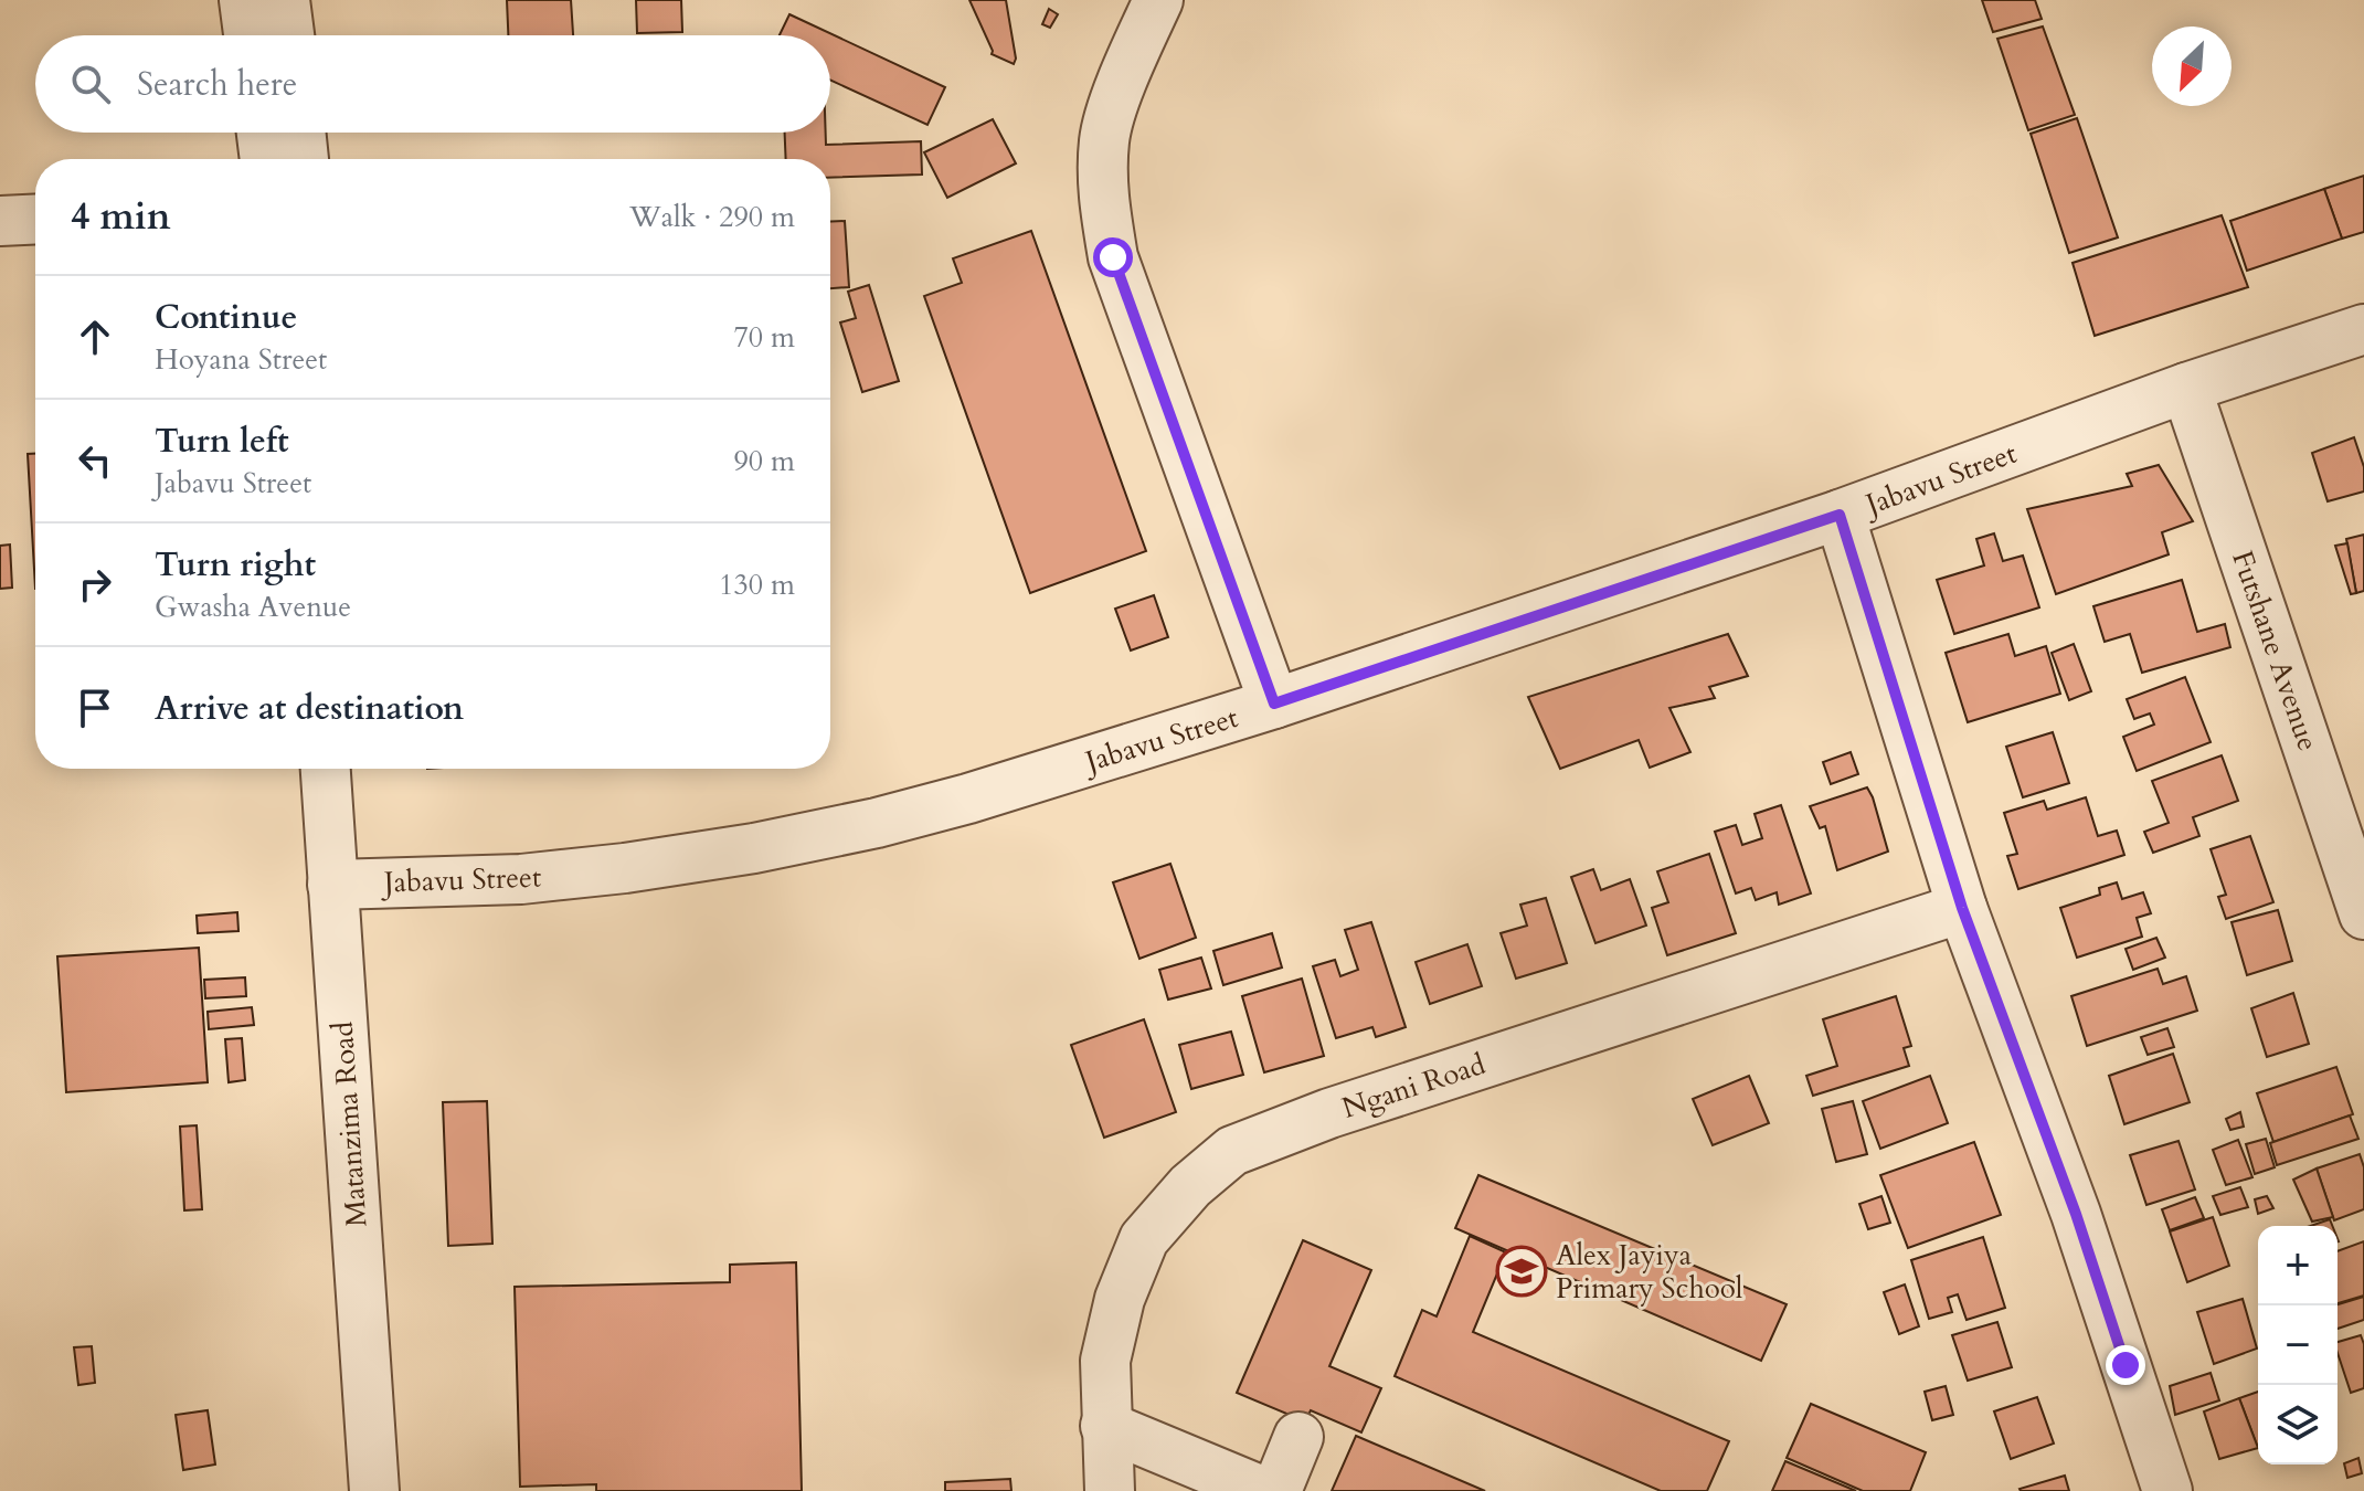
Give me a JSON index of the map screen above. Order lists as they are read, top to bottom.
{
  "streets": {
    "street": [
      "Jabavu Street",
      "Futshane Avenue",
      "Ngani Road",
      "Matanzima Road"
    ]
  },
  "crossings": [
    ["Jabavu Street", "Futshane Avenue"],
    ["Jabavu Street", "Matanzima Road"]
  ],
  "places": {
    "school or university": ["Alex Jayiya Primary School"]
  },
  "north": "bottom left",
  "page": {
    "search": "Search here",
    "heading": ["4 min", "Walk · 290 m"],
    "list": [
      ["Continue", "Hoyana Street", "70 m"],
      ["Turn left", "Jabavu Street", "90 m"],
      ["Turn right", "Gwasha Avenue", "130 m"],
      "Arrive at destination"
    ],
    "map_buttons": ["+", "−"]
  }
}
